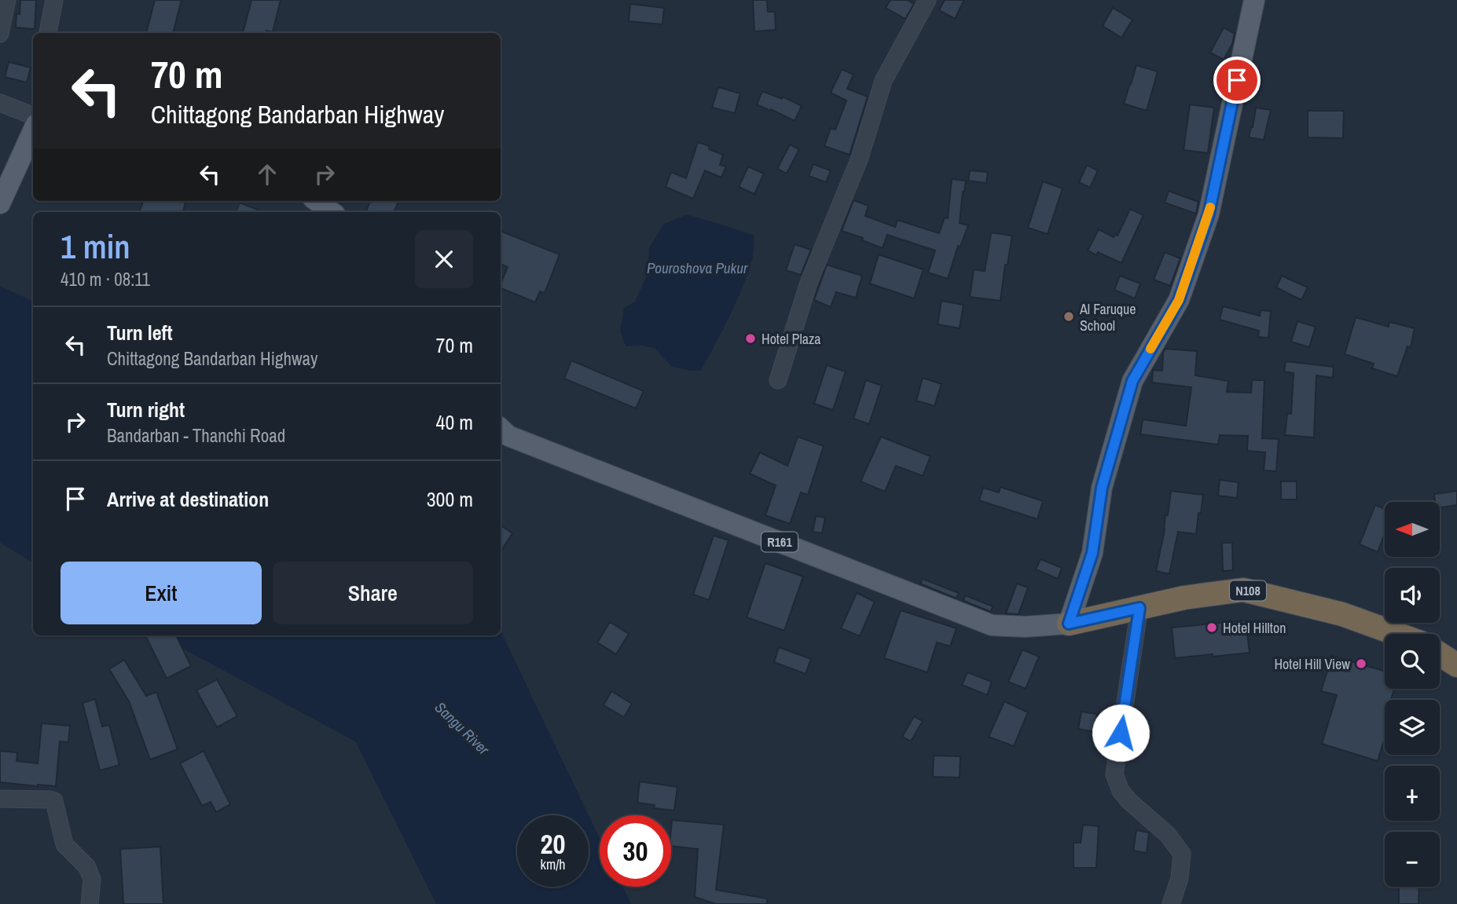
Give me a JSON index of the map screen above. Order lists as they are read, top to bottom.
{
  "streets": {
    "highway": ["N108"],
    "main road": ["R161"]
  },
  "crossings": [
    ["R161", "N108"]
  ],
  "water": ["Pouroshova Pukur", "Sangu River"],
  "places": [
    "Al Faruque School",
    "Hotel Plaza",
    "Hotel Hillton",
    "Hotel Hill View"
  ],
  "north": "left",
  "page": {
    "turn": ["70 m", "Chittagong Bandarban Highway"],
    "heading": ["1 min", "410 m · 08:11"],
    "list": [
      {
        "name": "Turn left",
        "note": "Chittagong Bandarban Highway",
        "value": "70 m"
      },
      {
        "name": "Turn right",
        "note": "Bandarban - Thanchi Road",
        "value": "40 m"
      },
      {
        "name": "Arrive at destination",
        "value": "300 m"
      }
    ],
    "map_buttons": ["+", "−"],
    "buttons": ["Exit", "Share"],
    "speed": "20 km/h",
    "limit": "30"
  }
}
